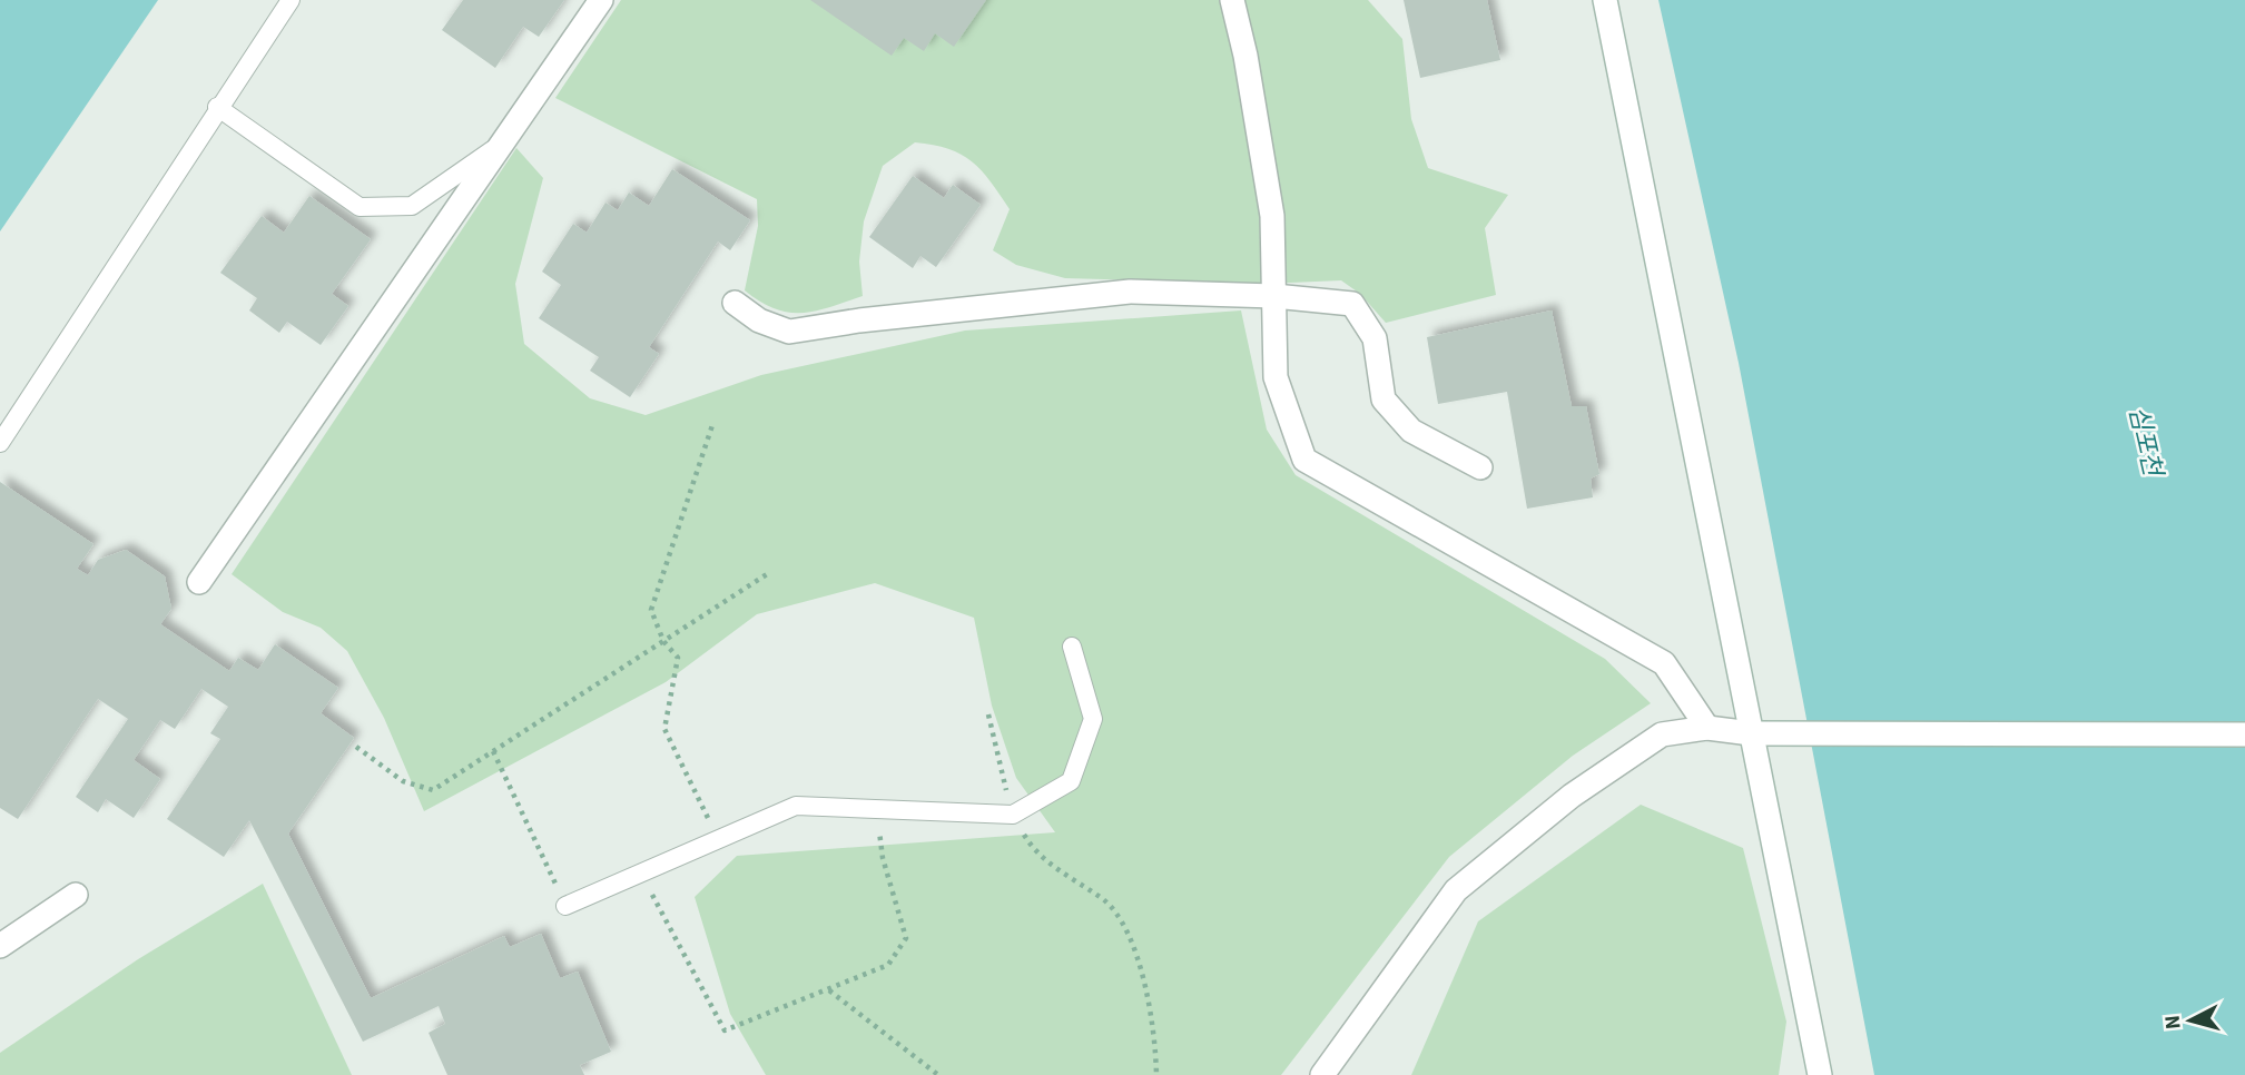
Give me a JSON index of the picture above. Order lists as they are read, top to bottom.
{
  "water": ["심포천"],
  "north": "left"
}
